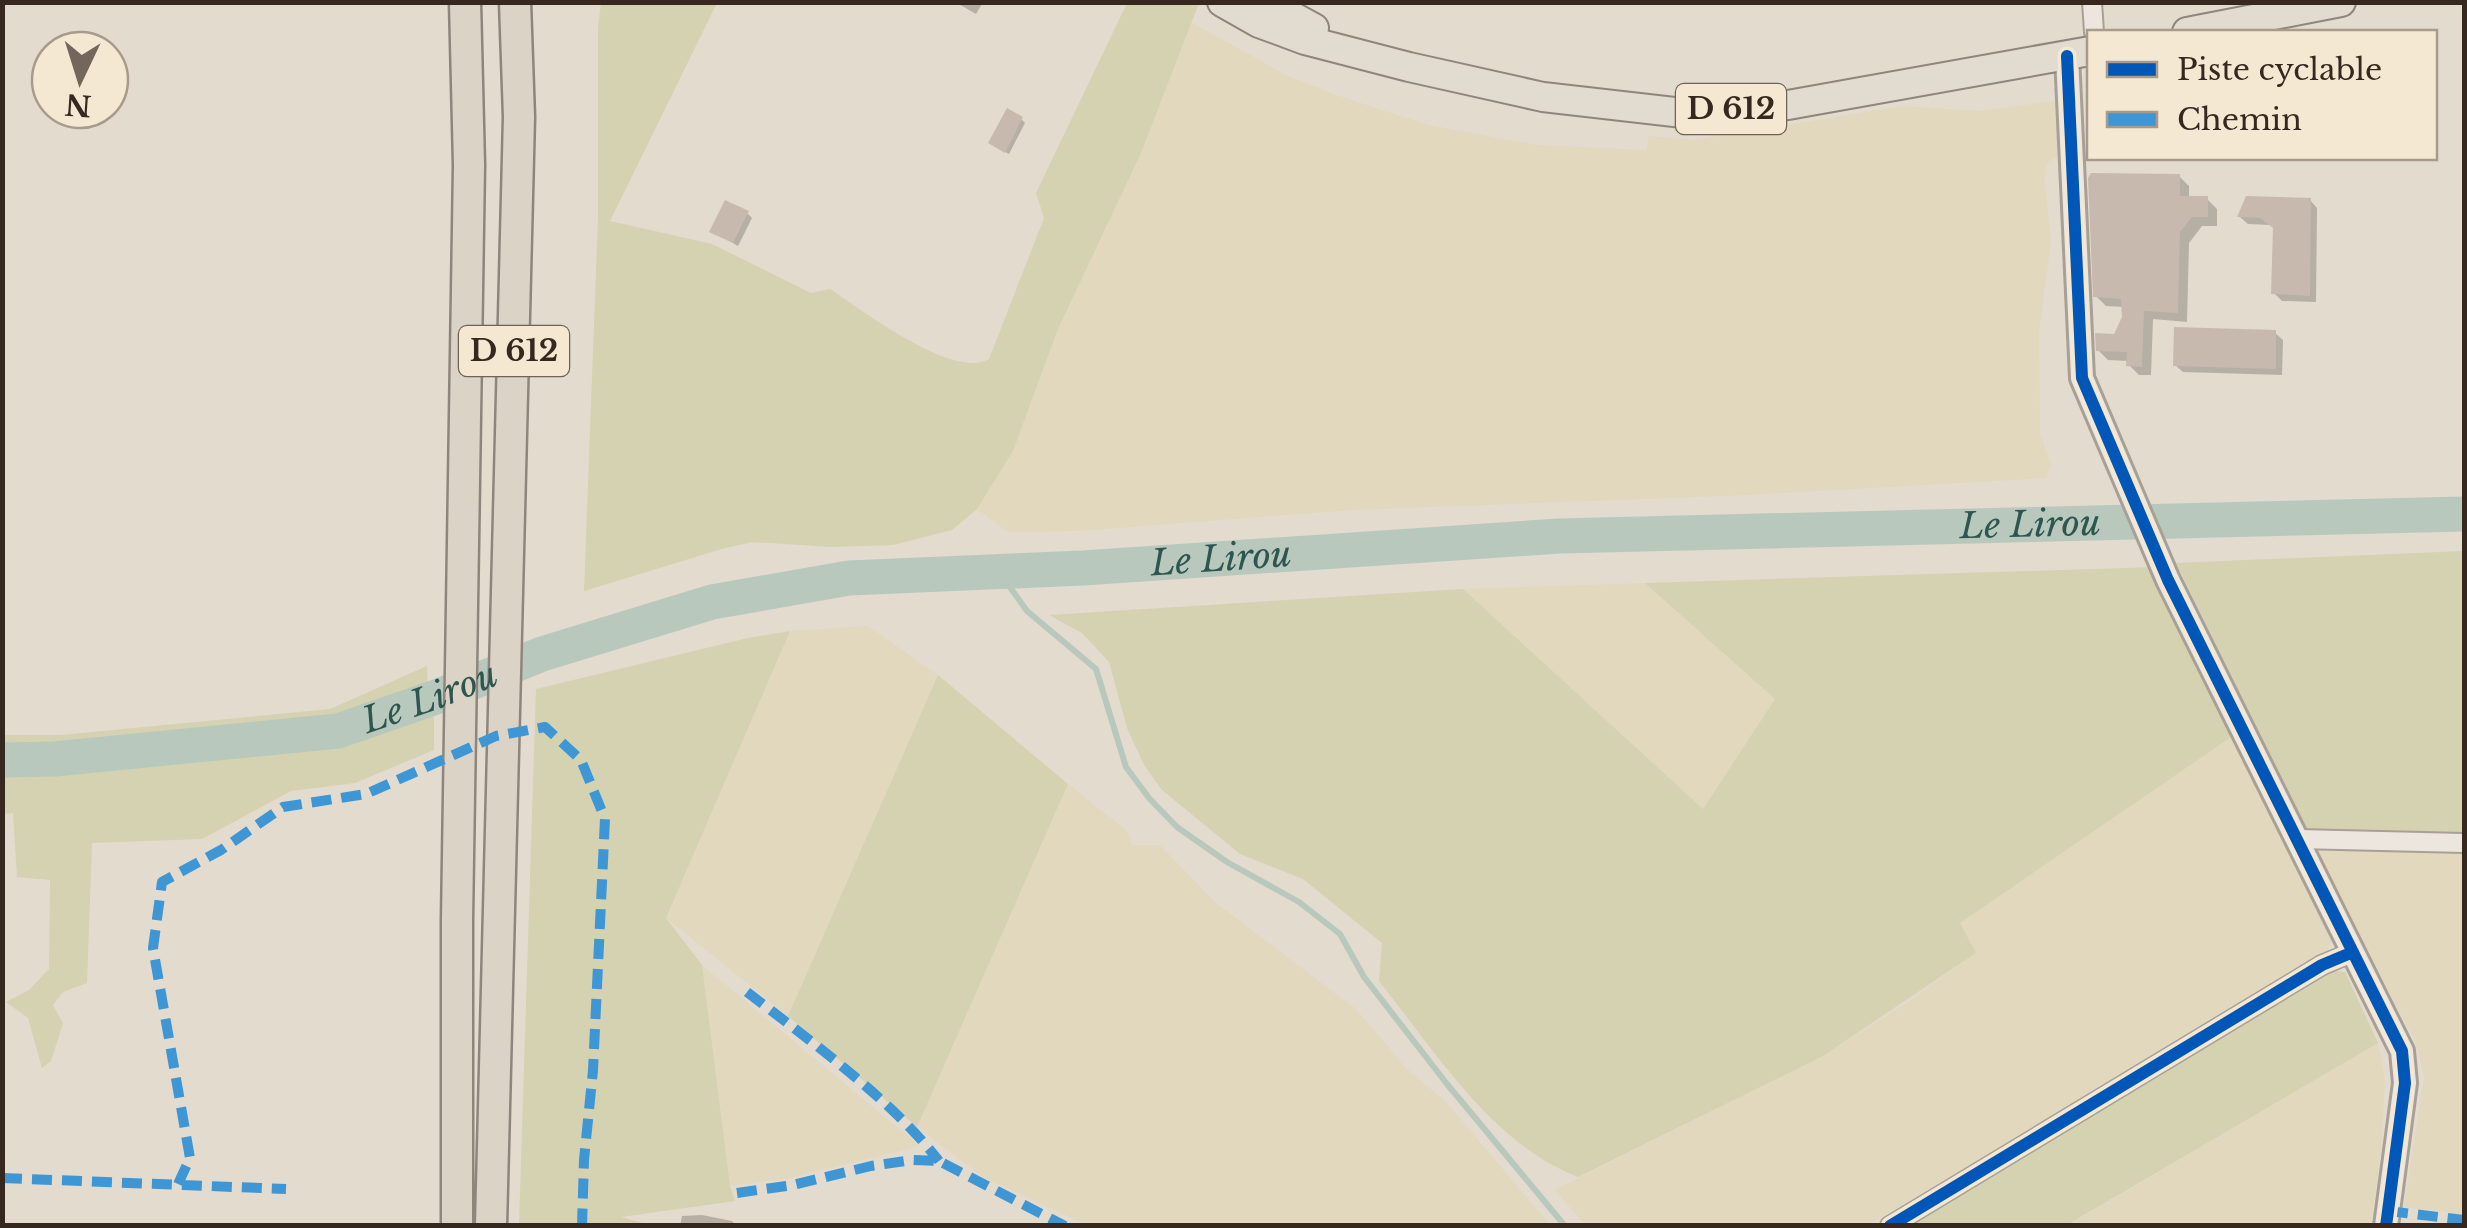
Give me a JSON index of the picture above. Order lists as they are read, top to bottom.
{
  "streets": {
    "highway": ["D 612"]
  },
  "water": ["Le Lirou"],
  "legend": ["Piste cyclable", "Chemin"],
  "north": "bottom"
}
